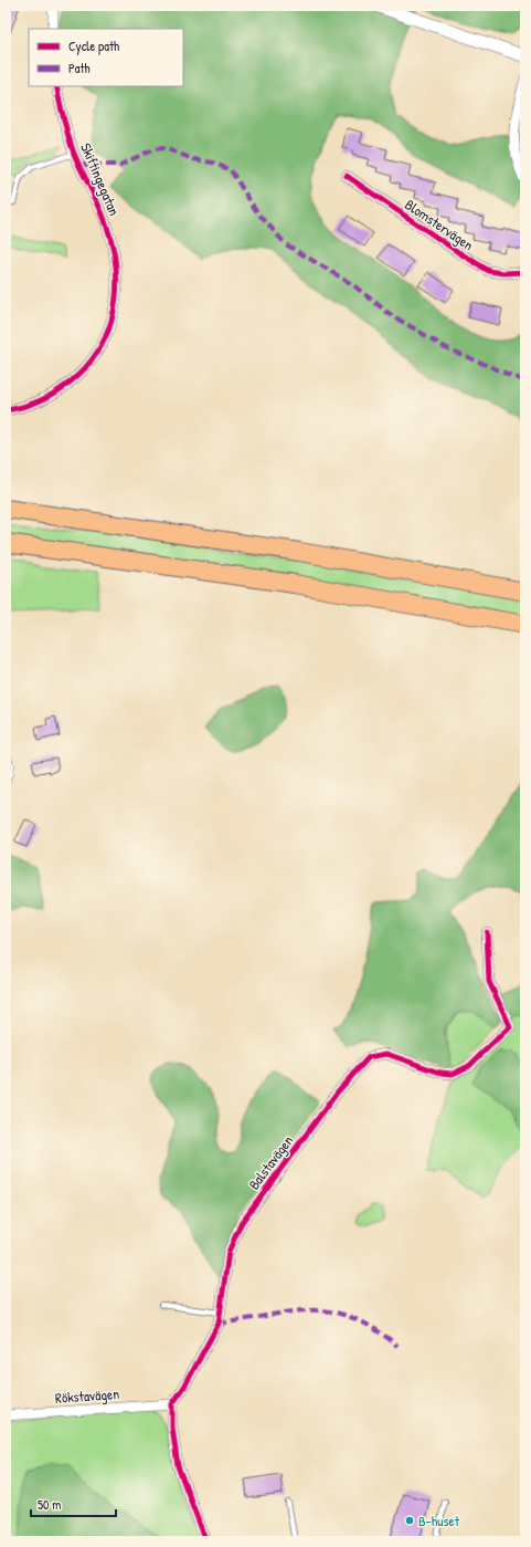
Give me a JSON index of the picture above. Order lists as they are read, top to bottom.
{
  "streets": {
    "street": [
      "Skiftingegatan",
      "Blomstervägen",
      "Balstavägen",
      "Rökstavägen"
    ]
  },
  "crossings": [
    ["Balstavägen", "Rökstavägen"]
  ],
  "places": ["B-huset"],
  "legend": ["Cycle path", "Path"],
  "scale_bar": "50 m"
}
